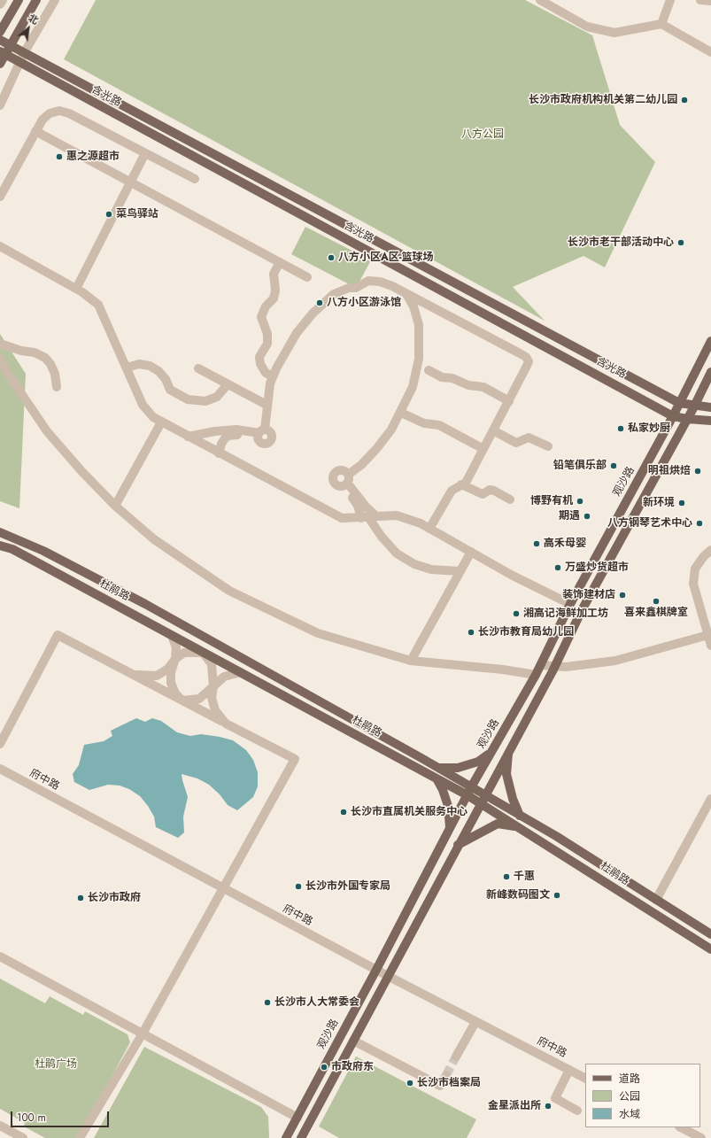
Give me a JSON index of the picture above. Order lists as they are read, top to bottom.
{
  "streets": {
    "main road": ["含光路", "观沙路", "杜鹃路"],
    "street": ["府中路"]
  },
  "crossings": [
    ["含光路", "观沙路"],
    ["观沙路", "杜鹃路"],
    ["观沙路", "府中路"]
  ],
  "parks": ["八方公园", "杜鹃广场"],
  "places": [
    "长沙市政府机构机关第二幼儿园",
    "惠之源超市",
    "菜鸟驿站",
    "长沙市老干部活动中心",
    "八方小区A区-篮球场",
    "八方小区游泳馆",
    "私家妙厨",
    "铅笔俱乐部",
    "明祖烘焙",
    "博野有机",
    "新环境",
    "期遇",
    "八方钢琴艺术中心",
    "高禾母婴",
    "万盛炒货超市",
    "装饰建材店",
    "喜来鑫棋牌室",
    "湘高记海鲜加工坊",
    "长沙市教育局幼儿园",
    "长沙市直属机关服务中心",
    "千惠",
    "长沙市外国专家局",
    "新峰数码图文",
    "长沙市政府",
    "长沙市人大常委会",
    "市政府东",
    "长沙市档案局",
    "金星派出所"
  ],
  "legend": ["道路", "公园", "水域"],
  "scale_bar": "100 m",
  "north": "top right"
}
